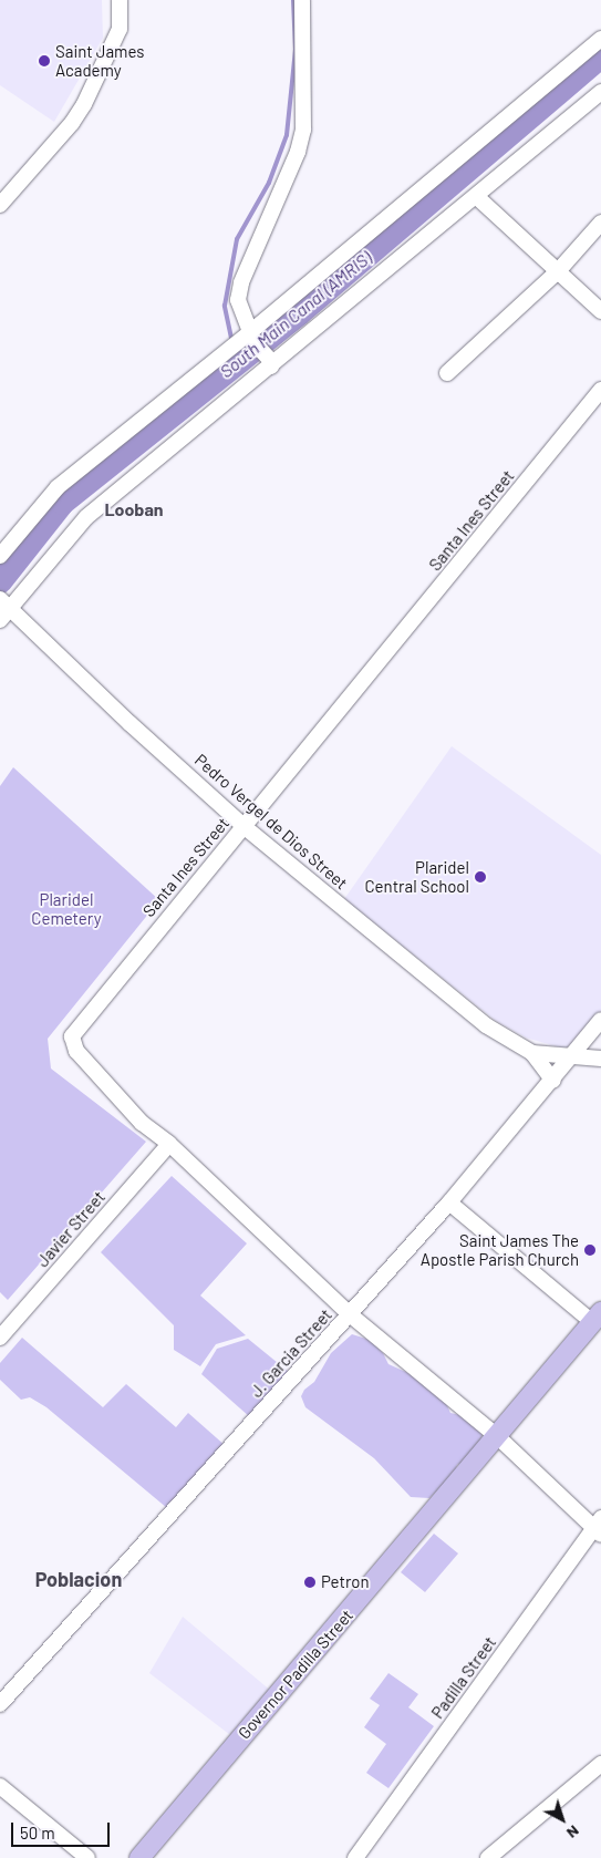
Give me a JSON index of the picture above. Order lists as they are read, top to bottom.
{
  "streets": {
    "main road": ["Governor Padilla Street"],
    "street": [
      "Santa Ines Street",
      "Pedro Vergel de Dios Street",
      "Javier Street",
      "J. Garcia Street",
      "Padilla Street"
    ]
  },
  "crossings": [
    ["Santa Ines Street", "Pedro Vergel de Dios Street"],
    ["Santa Ines Street", "Javier Street"],
    ["Santa Ines Street", "J. Garcia Street"],
    ["Santa Ines Street", "Governor Padilla Street"],
    ["Santa Ines Street", "Padilla Street"],
    ["Pedro Vergel de Dios Street", "J. Garcia Street"]
  ],
  "districts": ["Looban", "Poblacion"],
  "water": ["South Main Canal (AMRIS)"],
  "parks": ["Plaridel Cemetery"],
  "places": [
    "Saint James Academy",
    "Plaridel Central School",
    "Saint James The Apostle Parish Church",
    "Petron"
  ],
  "scale_bar": "50 m",
  "north": "bottom right"
}
